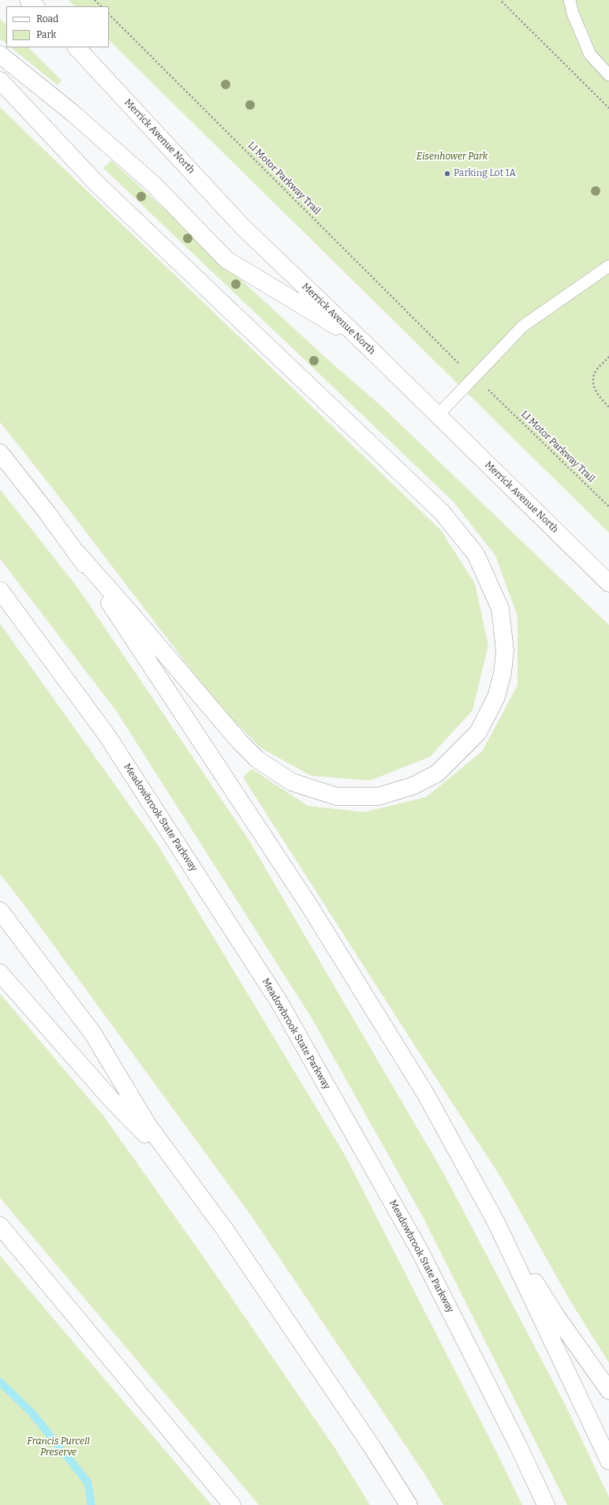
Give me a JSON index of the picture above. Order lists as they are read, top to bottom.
{
  "streets": {
    "main road": ["Merrick Avenue North", "Meadowbrook State Parkway"],
    "path": ["LI Motor Parkway Trail"]
  },
  "parks": ["Eisenhower Park", "Francis Purcell Preserve"],
  "places": ["Parking Lot 1A"],
  "legend": ["Road", "Park"]
}
